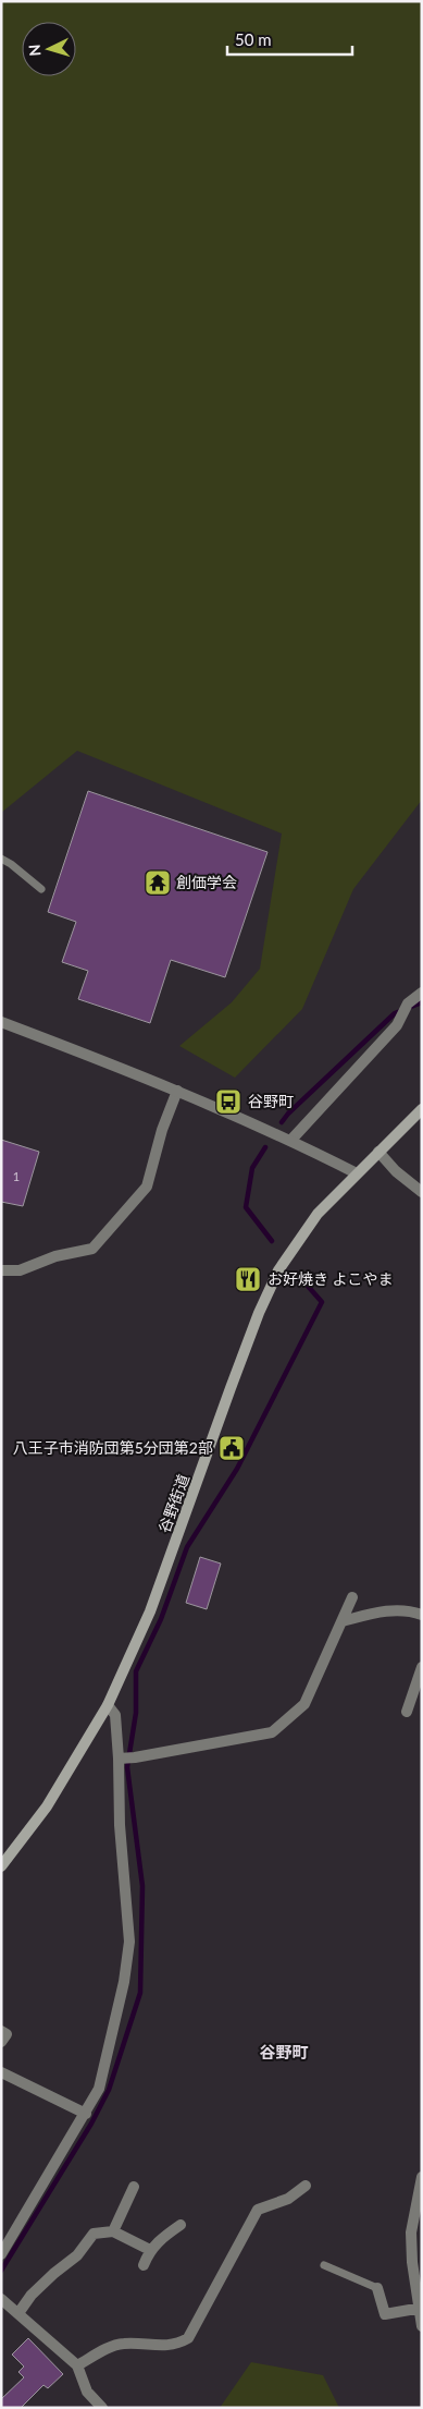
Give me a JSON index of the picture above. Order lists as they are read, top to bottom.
{
  "streets": {
    "main road": ["谷野街道"]
  },
  "districts": ["谷野町"],
  "places": {
    "temple": ["創価学会"],
    "bus stop": ["谷野町"],
    "restaurant": ["お好焼き よこやま"],
    "public building": ["八王子市消防団第5分団第2部"]
  },
  "house_numbers": ["1"],
  "scale_bar": "50 m",
  "north": "left"
}
